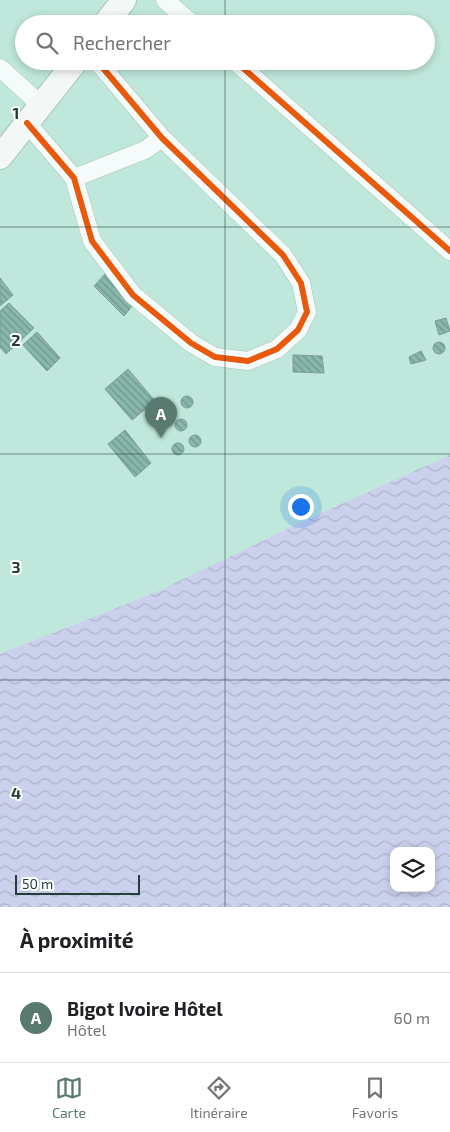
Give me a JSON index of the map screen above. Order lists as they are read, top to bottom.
{
  "scale_bar": "50 m",
  "page": {
    "search": "Rechercher",
    "pins": "A",
    "scale": "50 m",
    "heading": "À proximité",
    "list": [
      {
        "mark": "A",
        "name": "Bigot Ivoire Hôtel",
        "note": "Hôtel",
        "value": "60 m"
      }
    ],
    "nav": ["Carte", "Itinéraire", "Favoris"]
  },
  "grid": {
    "rows": [
      "1",
      "2",
      "3",
      "4"
    ]
  }
}
